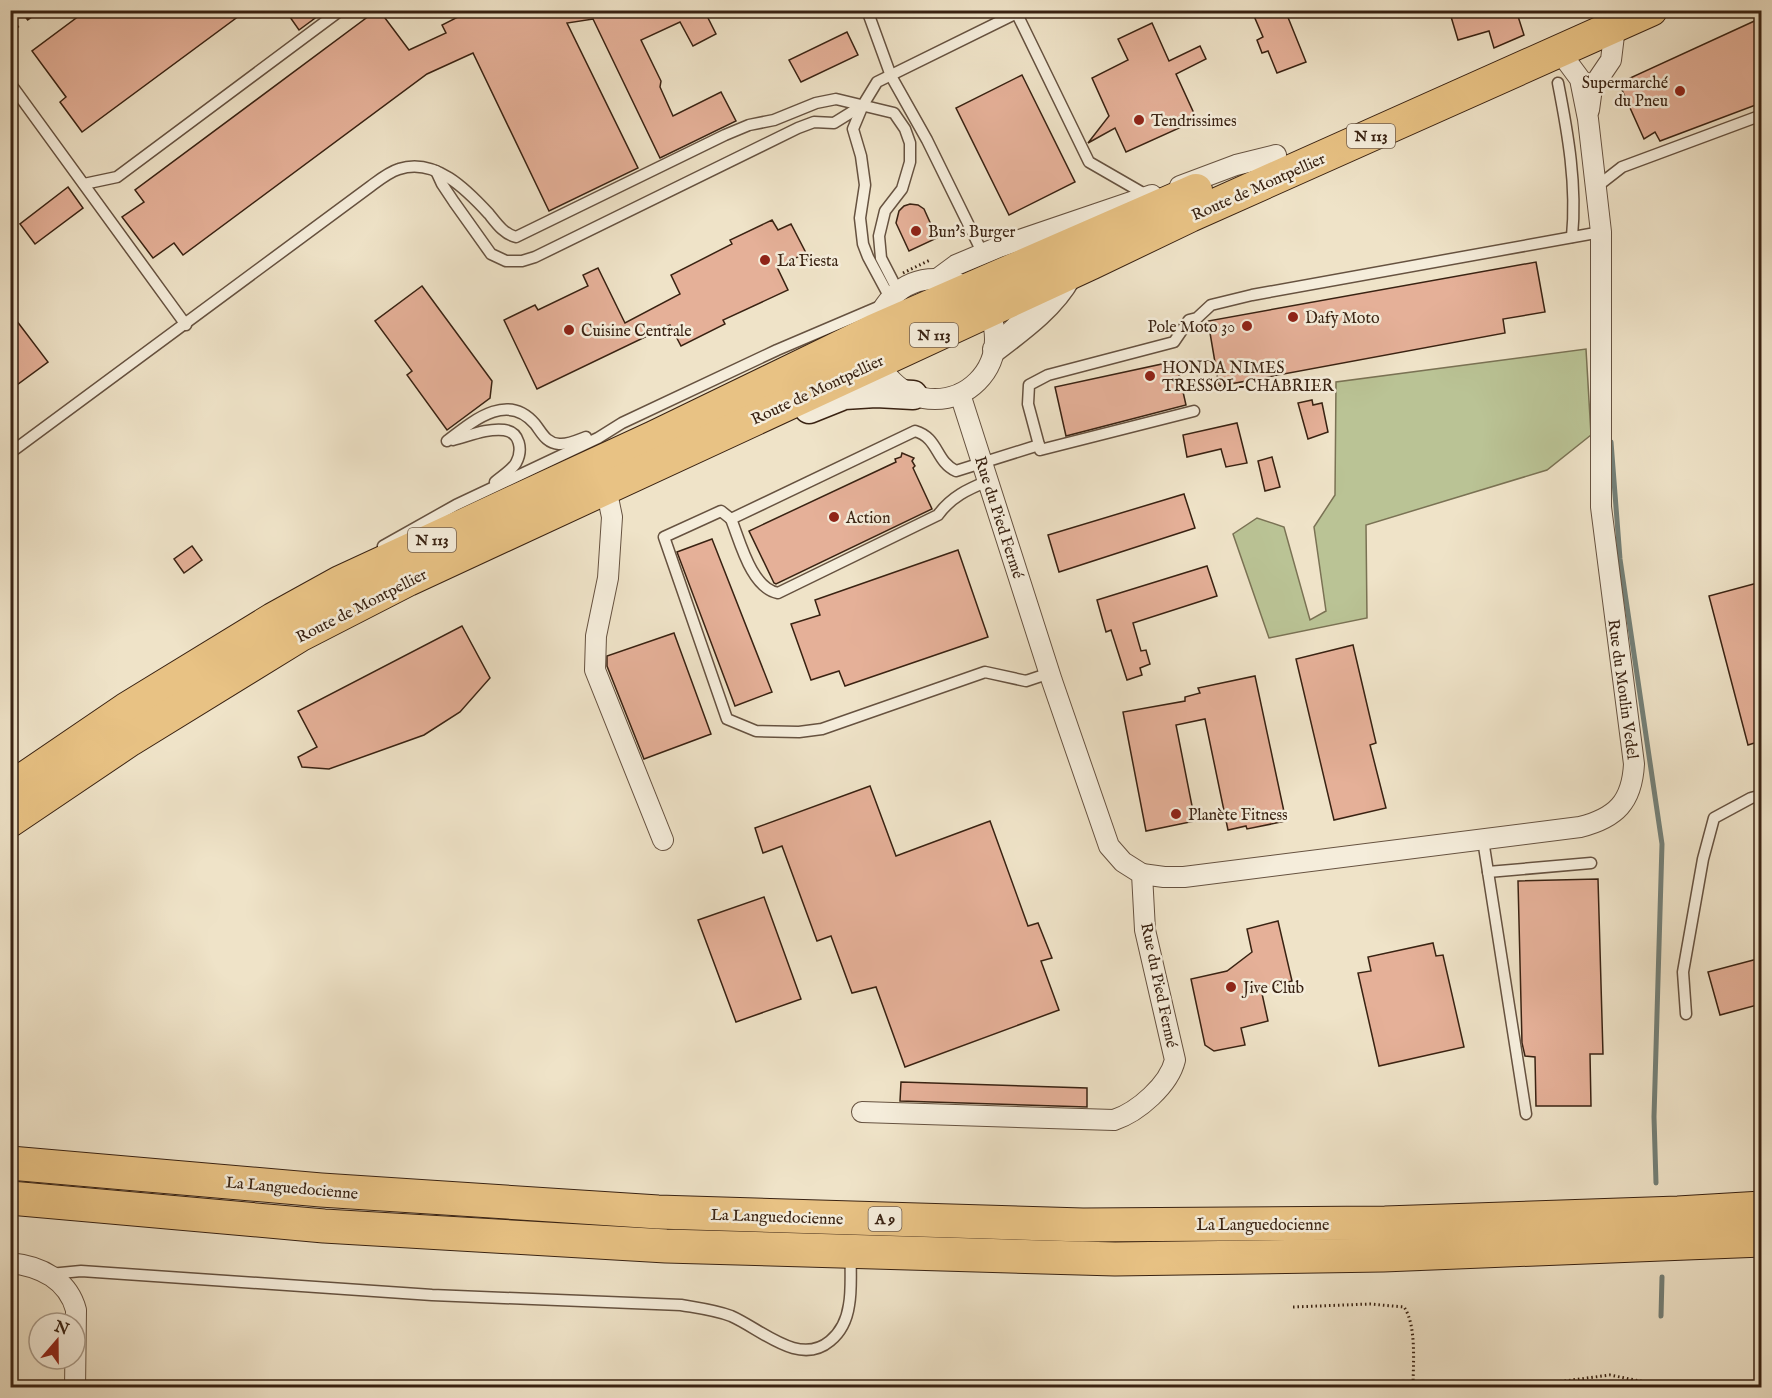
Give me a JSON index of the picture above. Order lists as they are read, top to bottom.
{
  "streets": {
    "highway": ["La Languedocienne", "A 9"],
    "main road": ["N 113", "Route de Montpellier"],
    "street": ["Rue du Pied Fermé", "Rue du Moulin Vedel"]
  },
  "crossings": [
    ["Route de Montpellier", "Rue du Pied Fermé"],
    ["Route de Montpellier", "Rue du Moulin Vedel"],
    ["Rue du Pied Fermé", "Rue du Moulin Vedel"]
  ],
  "places": [
    "Supermarché du Pneu",
    "Tendrissimes",
    "Bun's Burger",
    "La Fiesta",
    "Dafy Moto",
    "Pole Moto 30",
    "Cuisine Centrale",
    "HONDA NIMES TRESSOL-CHABRIER",
    "Action",
    "Planète Fitness",
    "Jive Club"
  ],
  "north": "top"
}
